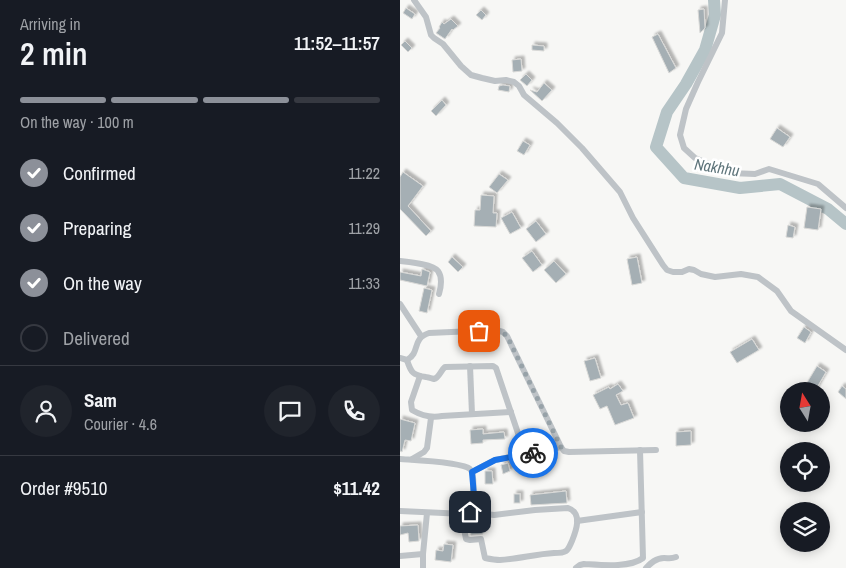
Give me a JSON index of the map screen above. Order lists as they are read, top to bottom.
{
  "water": ["Nakhhu"],
  "north": "top",
  "page": {
    "heading": ["2 min", "Arriving in", "11:52–11:57"],
    "panel": [
      "Sam",
      "Courier · 4.6",
      "Order #9510",
      "$11.42"
    ],
    "bar": "On the way · 100 m",
    "list": [
      ["Confirmed", "11:22"],
      ["Preparing", "11:29"],
      ["On the way", "11:33"],
      "Delivered"
    ]
  }
}
